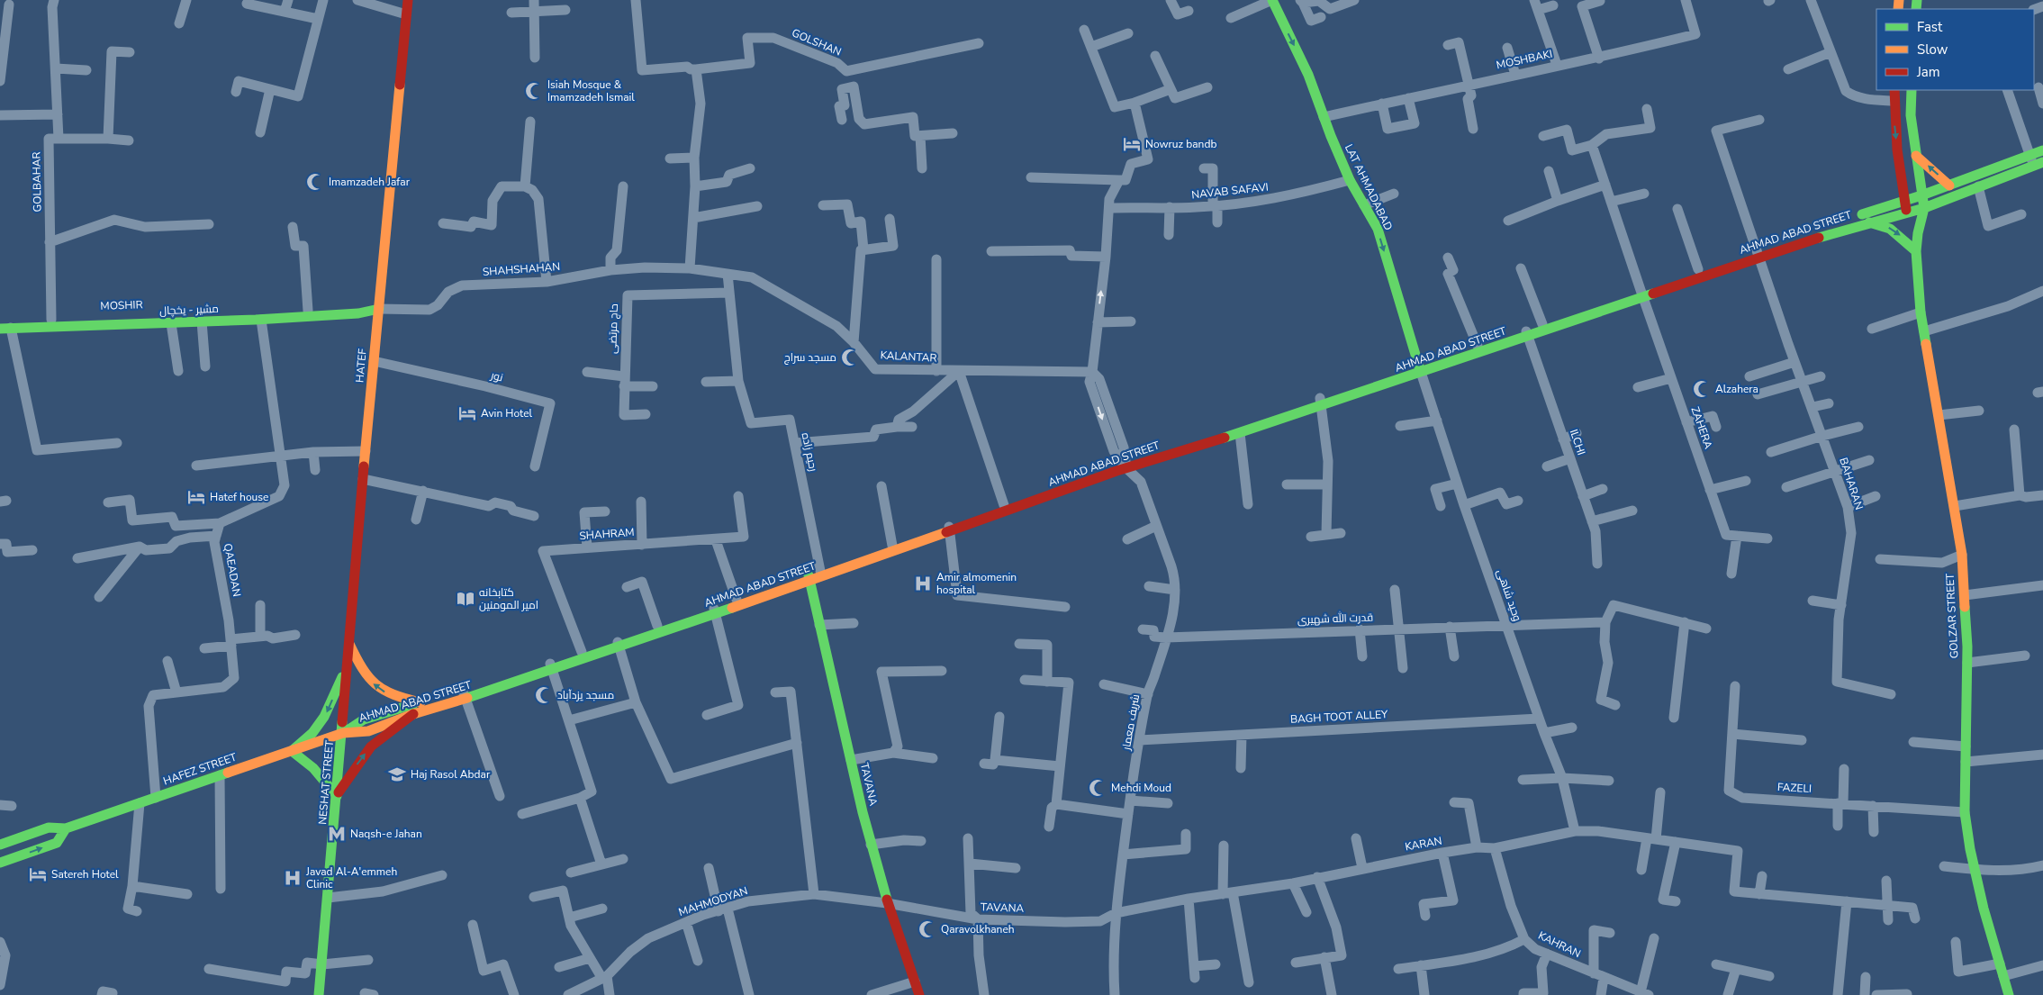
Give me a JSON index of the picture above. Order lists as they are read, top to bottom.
{
  "streets": {
    "main road": [
      "LAT AHMADABAD",
      "AHMAD ABAD STREET",
      "MOSHIR",
      "مشیر - یخچال",
      "HATEF",
      "GOLZAR STREET",
      "HAFEZ STREET",
      "NESHAT STREET",
      "TAVANA"
    ],
    "street": [
      "GOLSHAN",
      "MOSHBAKI",
      "GOLBAHAR",
      "NAVAB SAFAVI",
      "SHAHSHAHAN",
      "حاج مرتضی",
      "KALANTAR",
      "نور",
      "ZAHERA",
      "ILCHI",
      "رحیم زاده",
      "BAHARAN",
      "SHAHRAM",
      "QAEADAN",
      "وحید شاهی",
      "قدرت الله شهیری",
      "BAGH TOOT ALLEY",
      "شریف معمار",
      "FAZELI",
      "KARAN",
      "MAHMODYAN",
      "KAHRAN"
    ]
  },
  "crossings": [
    ["MOSHBAKI", "LAT AHMADABAD"],
    ["GOLBAHAR", "MOSHIR"],
    ["LAT AHMADABAD", "NAVAB SAFAVI"],
    ["LAT AHMADABAD", "AHMAD ABAD STREET"],
    ["LAT AHMADABAD", "وحید شاهی"],
    ["AHMAD ABAD STREET", "HATEF"],
    ["AHMAD ABAD STREET", "ZAHERA"],
    ["AHMAD ABAD STREET", "ILCHI"],
    ["AHMAD ABAD STREET", "رحیم زاده"],
    ["AHMAD ABAD STREET", "BAHARAN"],
    ["AHMAD ABAD STREET", "SHAHRAM"],
    ["AHMAD ABAD STREET", "وحید شاهی"],
    ["AHMAD ABAD STREET", "GOLZAR STREET"],
    ["AHMAD ABAD STREET", "شریف معمار"],
    ["AHMAD ABAD STREET", "HAFEZ STREET"],
    ["AHMAD ABAD STREET", "NESHAT STREET"],
    ["AHMAD ABAD STREET", "TAVANA"],
    ["SHAHSHAHAN", "MOSHIR"],
    ["SHAHSHAHAN", "مشیر - یخچال"],
    ["SHAHSHAHAN", "KALANTAR"],
    ["SHAHSHAHAN", "HATEF"],
    ["SHAHSHAHAN", "رحیم زاده"],
    ["MOSHIR", "مشیر - یخچال"],
    ["MOSHIR", "HATEF"],
    ["مشیر - یخچال", "HATEF"],
    ["حاج مرتضی", "رحیم زاده"],
    ["KALANTAR", "رحیم زاده"],
    ["HATEF", "نور"],
    ["HATEF", "HAFEZ STREET"],
    ["HATEF", "NESHAT STREET"],
    ["QAEADAN", "HAFEZ STREET"],
    ["وحید شاهی", "قدرت الله شهیری"],
    ["وحید شاهی", "BAGH TOOT ALLEY"],
    ["وحید شاهی", "KARAN"],
    ["GOLZAR STREET", "FAZELI"],
    ["قدرت الله شهیری", "شریف معمار"],
    ["BAGH TOOT ALLEY", "شریف معمار"],
    ["شریف معمار", "TAVANA"],
    ["شریف معمار", "KARAN"],
    ["HAFEZ STREET", "NESHAT STREET"],
    ["TAVANA", "KARAN"],
    ["TAVANA", "MAHMODYAN"],
    ["KARAN", "KAHRAN"]
  ],
  "one_way": ["LAT AHMADABAD"],
  "places": {
    "mosque": [
      "Isiah Mosque & Imamzadeh Ismail",
      "Imamzadeh Jafar",
      "مسجد سراج",
      "Alzahera",
      "مسجد یزدآباد",
      "Mehdi Moud",
      "Qaravolkhaneh"
    ],
    "hotel": [
      "Nowruz bandb",
      "Avin Hotel",
      "Hatef house",
      "Satereh Hotel"
    ],
    "hospital": ["Amir almomenin hospital", "Javad Al-A'emmeh Clinic"],
    "library": ["کتابخانه امیر المومنین"],
    "school or university": ["Haj Rasol Abdar"],
    "metro station": ["Naqsh-e Jahan"]
  },
  "legend": ["Fast", "Slow", "Jam"]
}
